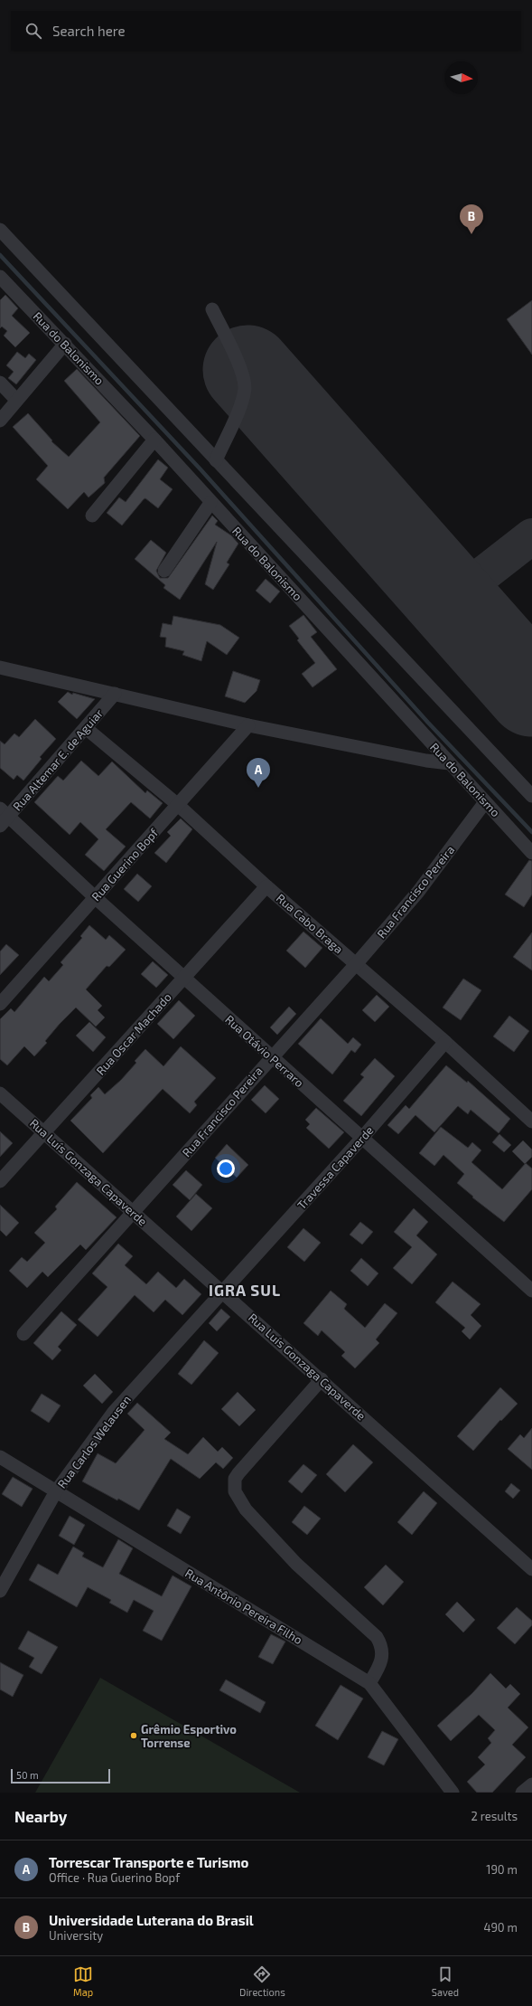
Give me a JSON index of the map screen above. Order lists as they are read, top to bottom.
{
  "streets": {
    "street": [
      "Rua do Balonismo",
      "Rua Altemar E. de Aguiar",
      "Rua Guerino Bopf",
      "Rua Francisco Pereira",
      "Rua Cabo Braga",
      "Rua Oscar Machado",
      "Rua Otávio Perraro",
      "Travessa Capaverde",
      "Rua Luís Gonzaga Capaverde",
      "Rua Carlos Welausen",
      "Rua Antônio Pereira Filho"
    ]
  },
  "crossings": [
    ["Rua do Balonismo", "Rua Francisco Pereira"],
    ["Rua Altemar E. de Aguiar", "Rua Cabo Braga"],
    ["Rua Altemar E. de Aguiar", "Rua Otávio Perraro"],
    ["Rua Guerino Bopf", "Rua Cabo Braga"],
    ["Rua Guerino Bopf", "Rua Otávio Perraro"],
    ["Rua Francisco Pereira", "Rua Cabo Braga"],
    ["Rua Francisco Pereira", "Rua Otávio Perraro"],
    ["Rua Francisco Pereira", "Rua Luís Gonzaga Capaverde"],
    ["Rua Cabo Braga", "Rua Oscar Machado"],
    ["Rua Cabo Braga", "Travessa Capaverde"],
    ["Rua Oscar Machado", "Rua Otávio Perraro"],
    ["Rua Oscar Machado", "Rua Luís Gonzaga Capaverde"],
    ["Rua Otávio Perraro", "Travessa Capaverde"],
    ["Travessa Capaverde", "Rua Luís Gonzaga Capaverde"],
    ["Travessa Capaverde", "Rua Carlos Welausen"],
    ["Rua Luís Gonzaga Capaverde", "Rua Carlos Welausen"],
    ["Rua Carlos Welausen", "Rua Antônio Pereira Filho"]
  ],
  "districts": ["IGRA SUL"],
  "places": ["Grêmio Esportivo Torrense"],
  "scale_bar": "50 m",
  "north": "right",
  "page": {
    "search": "Search here",
    "pins": ["B", "A"],
    "scale": "50 m",
    "heading": ["Nearby", "2 results"],
    "list": [
      {
        "mark": "A",
        "name": "Torrescar Transporte e Turismo",
        "note": "Office · Rua Guerino Bopf",
        "value": "190 m"
      },
      {
        "mark": "B",
        "name": "Universidade Luterana do Brasil",
        "note": "University",
        "value": "490 m"
      }
    ],
    "nav": ["Map", "Directions", "Saved"]
  }
}
